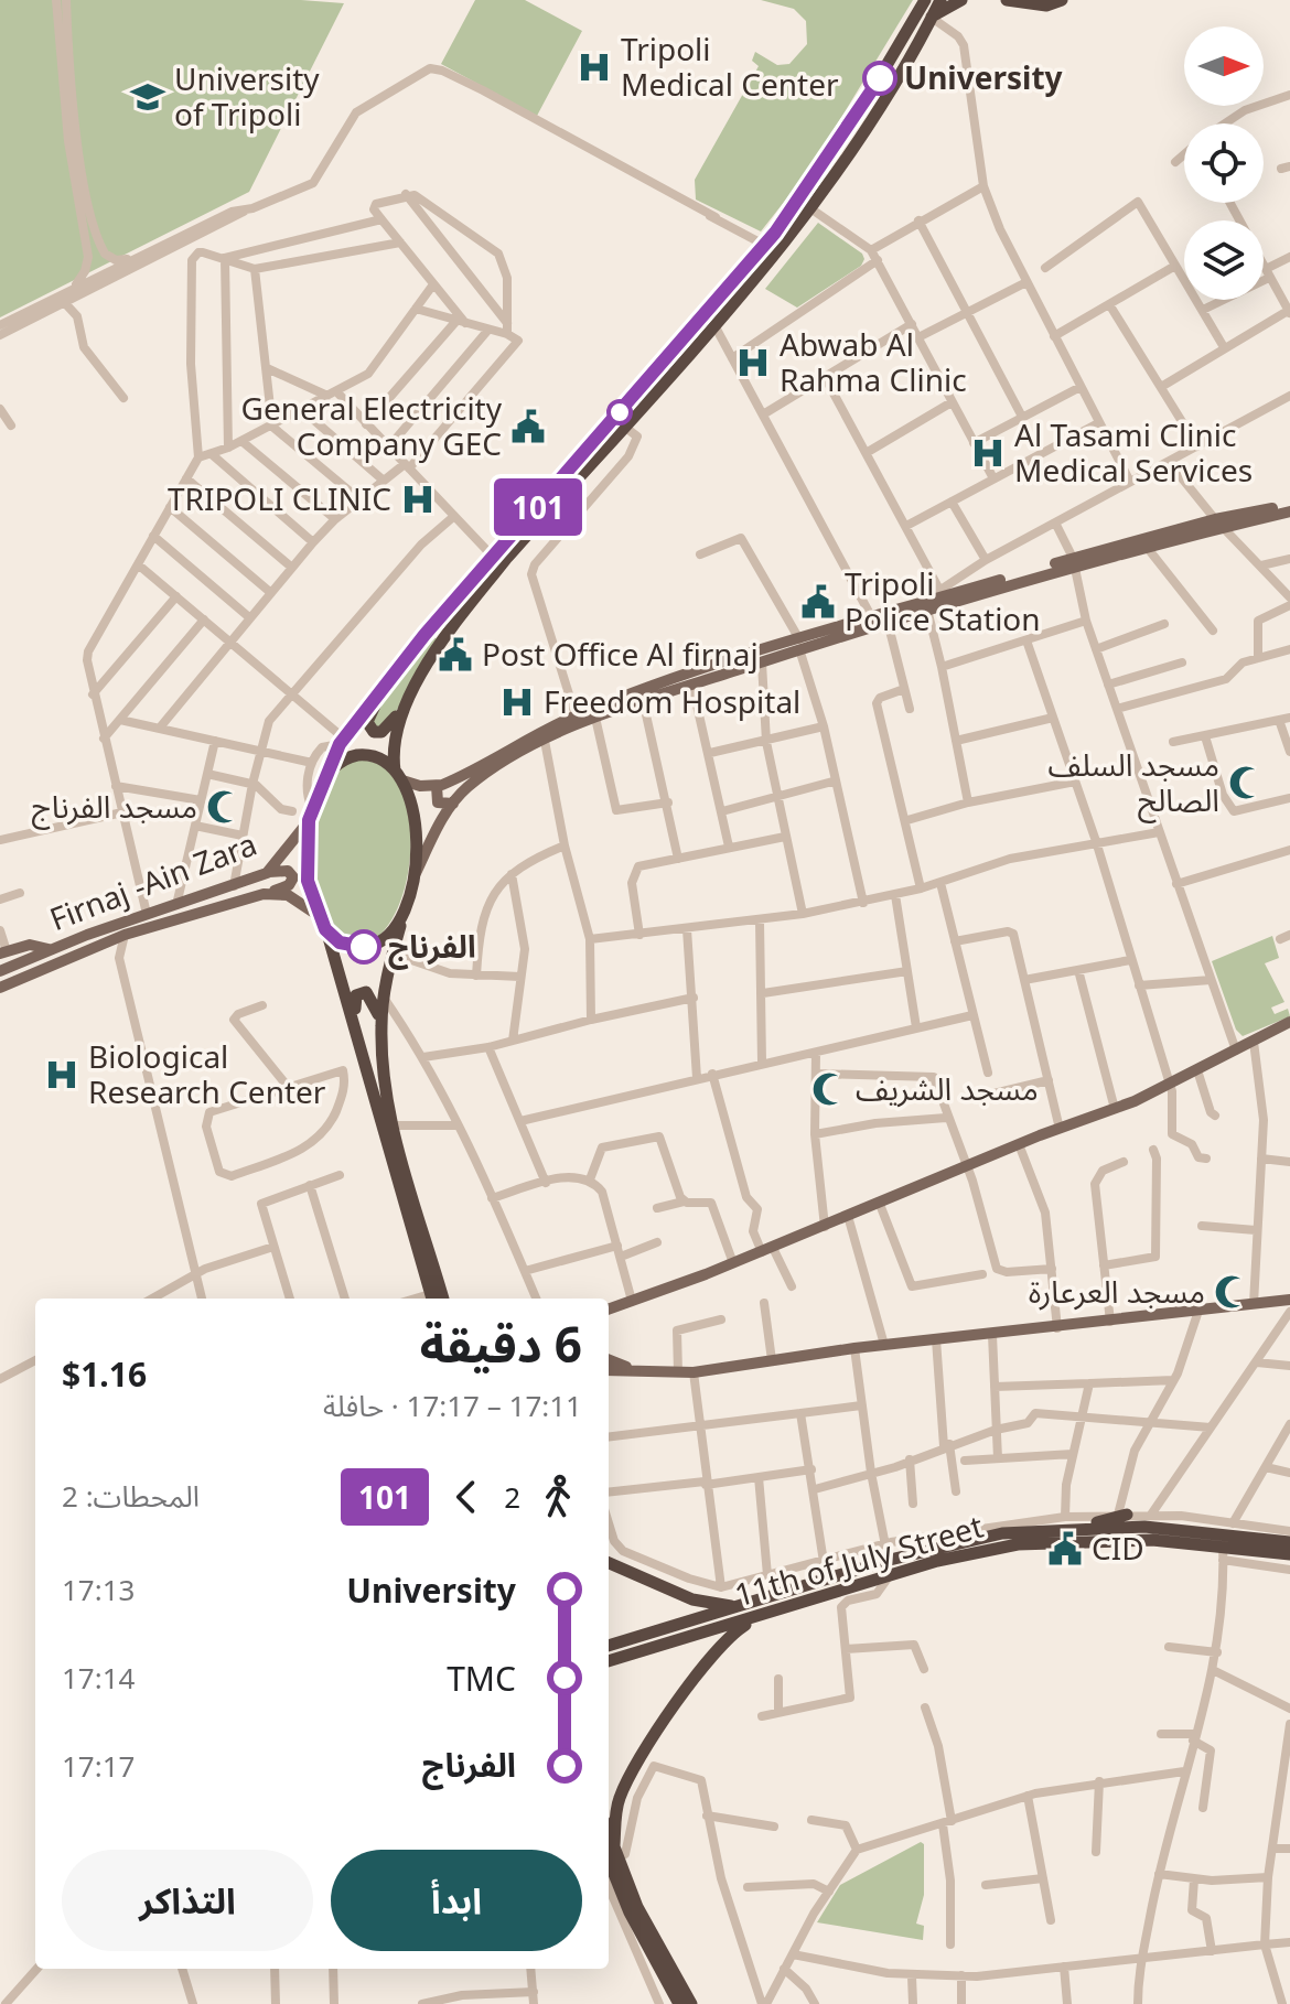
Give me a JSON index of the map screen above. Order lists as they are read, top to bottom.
{
  "streets": {
    "highway": ["11th of July Street"],
    "main road": ["Firnaj -Ain Zara"]
  },
  "places": {
    "hospital": [
      "Tripoli Medical Center",
      "Abwab Al Rahma Clinic",
      "Al Tasami Clinic Medical Services",
      "TRIPOLI CLINIC",
      "Freedom Hospital",
      "Biological Research Center"
    ],
    "other": ["University", "الفرناج"],
    "school or university": ["University of Tripoli"],
    "public building": [
      "General Electricity Company GEC",
      "Tripoli Police Station",
      "Post Office Al firnaj",
      "CID"
    ],
    "mosque": [
      "مسجد السلف الصالح",
      "مسجد الفرناج",
      "مسجد الشريف",
      "مسجد العرعارة"
    ]
  },
  "lines": ["bus line 101"],
  "north": "right",
  "page": {
    "on_map": "101",
    "heading": ["6 دقيقة", "17:11 – 17:17 · حافلة", "$1.16"],
    "legs": ["2", "101", "المحطات: 2"],
    "list": [
      {
        "name": "University",
        "value": "17:13"
      },
      {
        "name": "TMC",
        "value": "17:14"
      },
      {
        "name": "الفرناج",
        "value": "17:17"
      }
    ],
    "buttons": ["ابدأ", "التذاكر"]
  }
}
